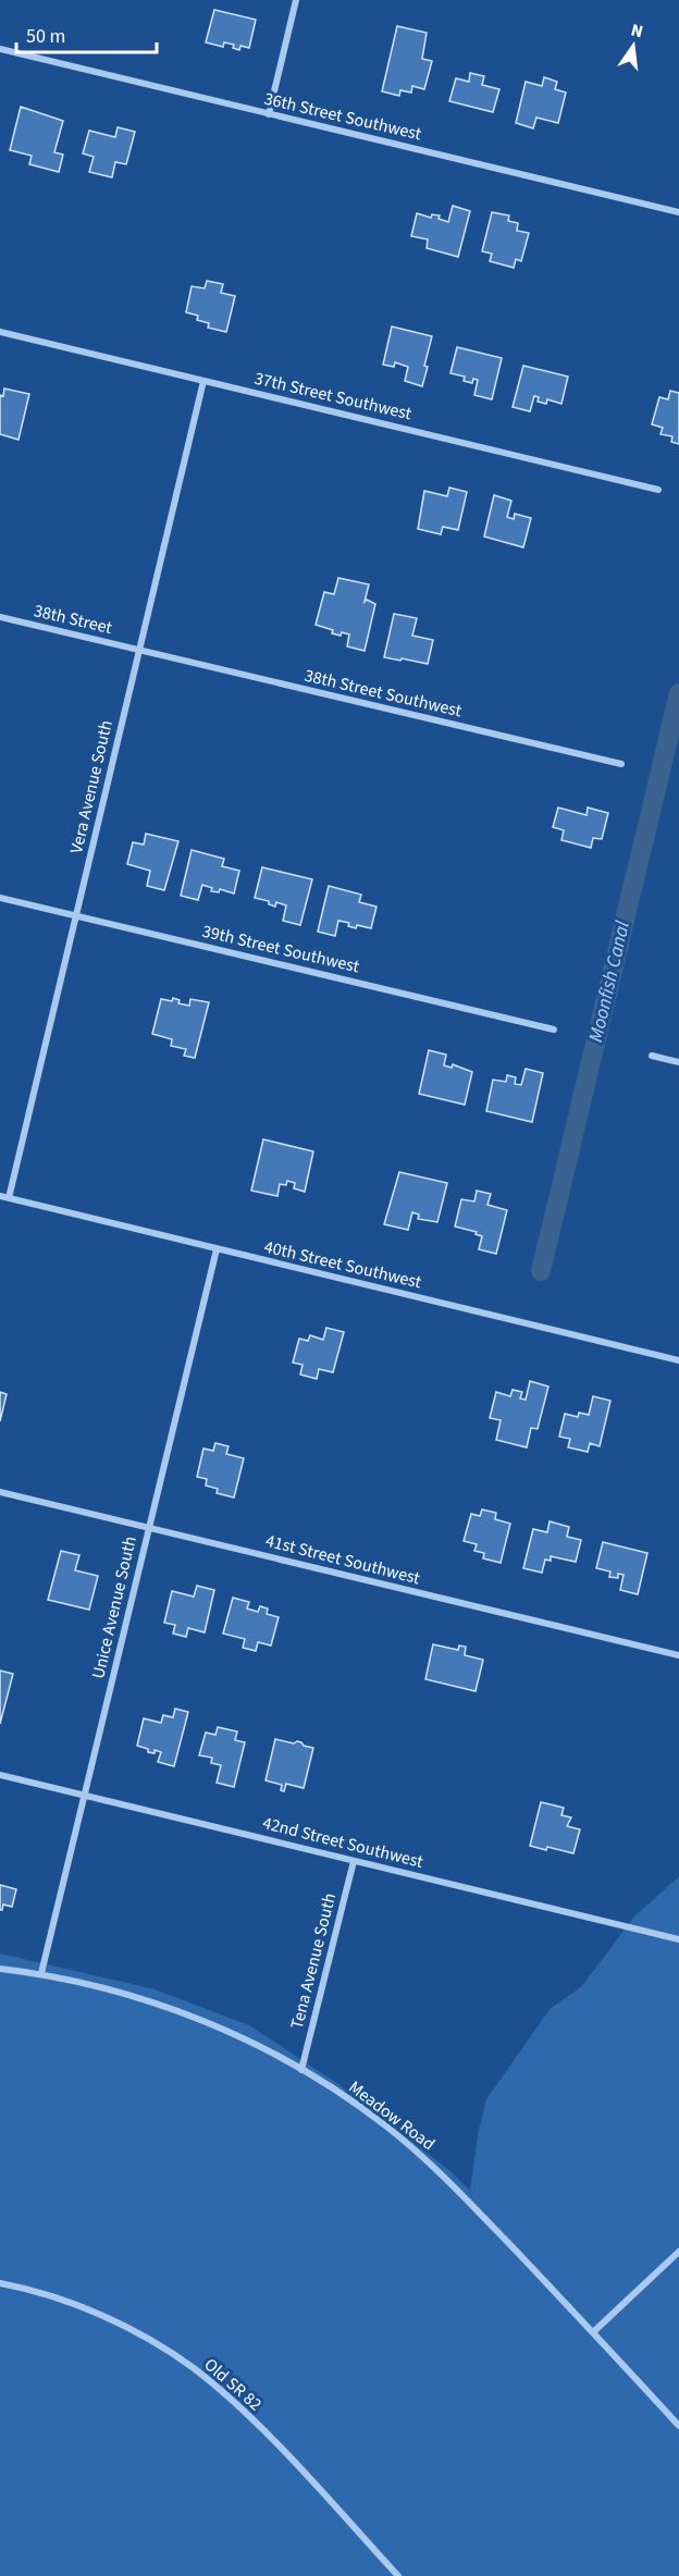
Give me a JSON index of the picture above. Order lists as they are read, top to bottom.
{
  "streets": {
    "street": [
      "36th Street Southwest",
      "37th Street Southwest",
      "38th Street",
      "38th Street Southwest",
      "Vera Avenue South",
      "39th Street Southwest",
      "40th Street Southwest",
      "41st Street Southwest",
      "Unice Avenue South",
      "42nd Street Southwest",
      "Tena Avenue South",
      "Meadow Road",
      "Old SR 82"
    ]
  },
  "crossings": [
    ["37th Street Southwest", "Vera Avenue South"],
    ["38th Street", "38th Street Southwest"],
    ["38th Street", "Vera Avenue South"],
    ["38th Street Southwest", "Vera Avenue South"],
    ["Vera Avenue South", "39th Street Southwest"],
    ["Vera Avenue South", "40th Street Southwest"],
    ["40th Street Southwest", "Unice Avenue South"],
    ["41st Street Southwest", "Unice Avenue South"],
    ["Unice Avenue South", "42nd Street Southwest"],
    ["Unice Avenue South", "Meadow Road"],
    ["42nd Street Southwest", "Tena Avenue South"],
    ["Tena Avenue South", "Meadow Road"]
  ],
  "water": ["Moonfish Canal"],
  "scale_bar": "50 m",
  "north": "top"
}
